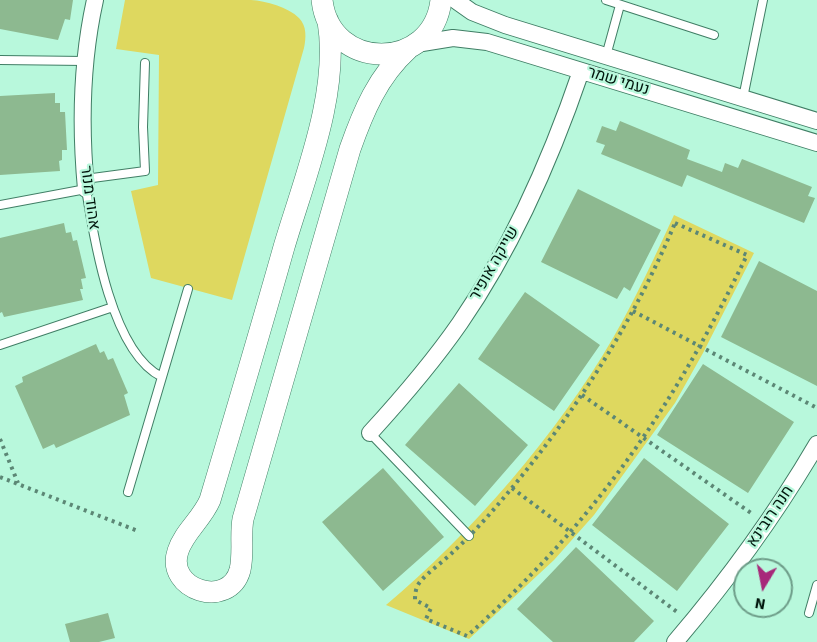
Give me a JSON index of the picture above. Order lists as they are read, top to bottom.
{
  "streets": {
    "street": [
      "נעמי שמר",
      "אהוד מנור",
      "שייקה אופיר",
      "חנה רובינא"
    ]
  },
  "crossings": [
    ["נעמי שמר", "שייקה אופיר"]
  ],
  "north": "bottom"
}
